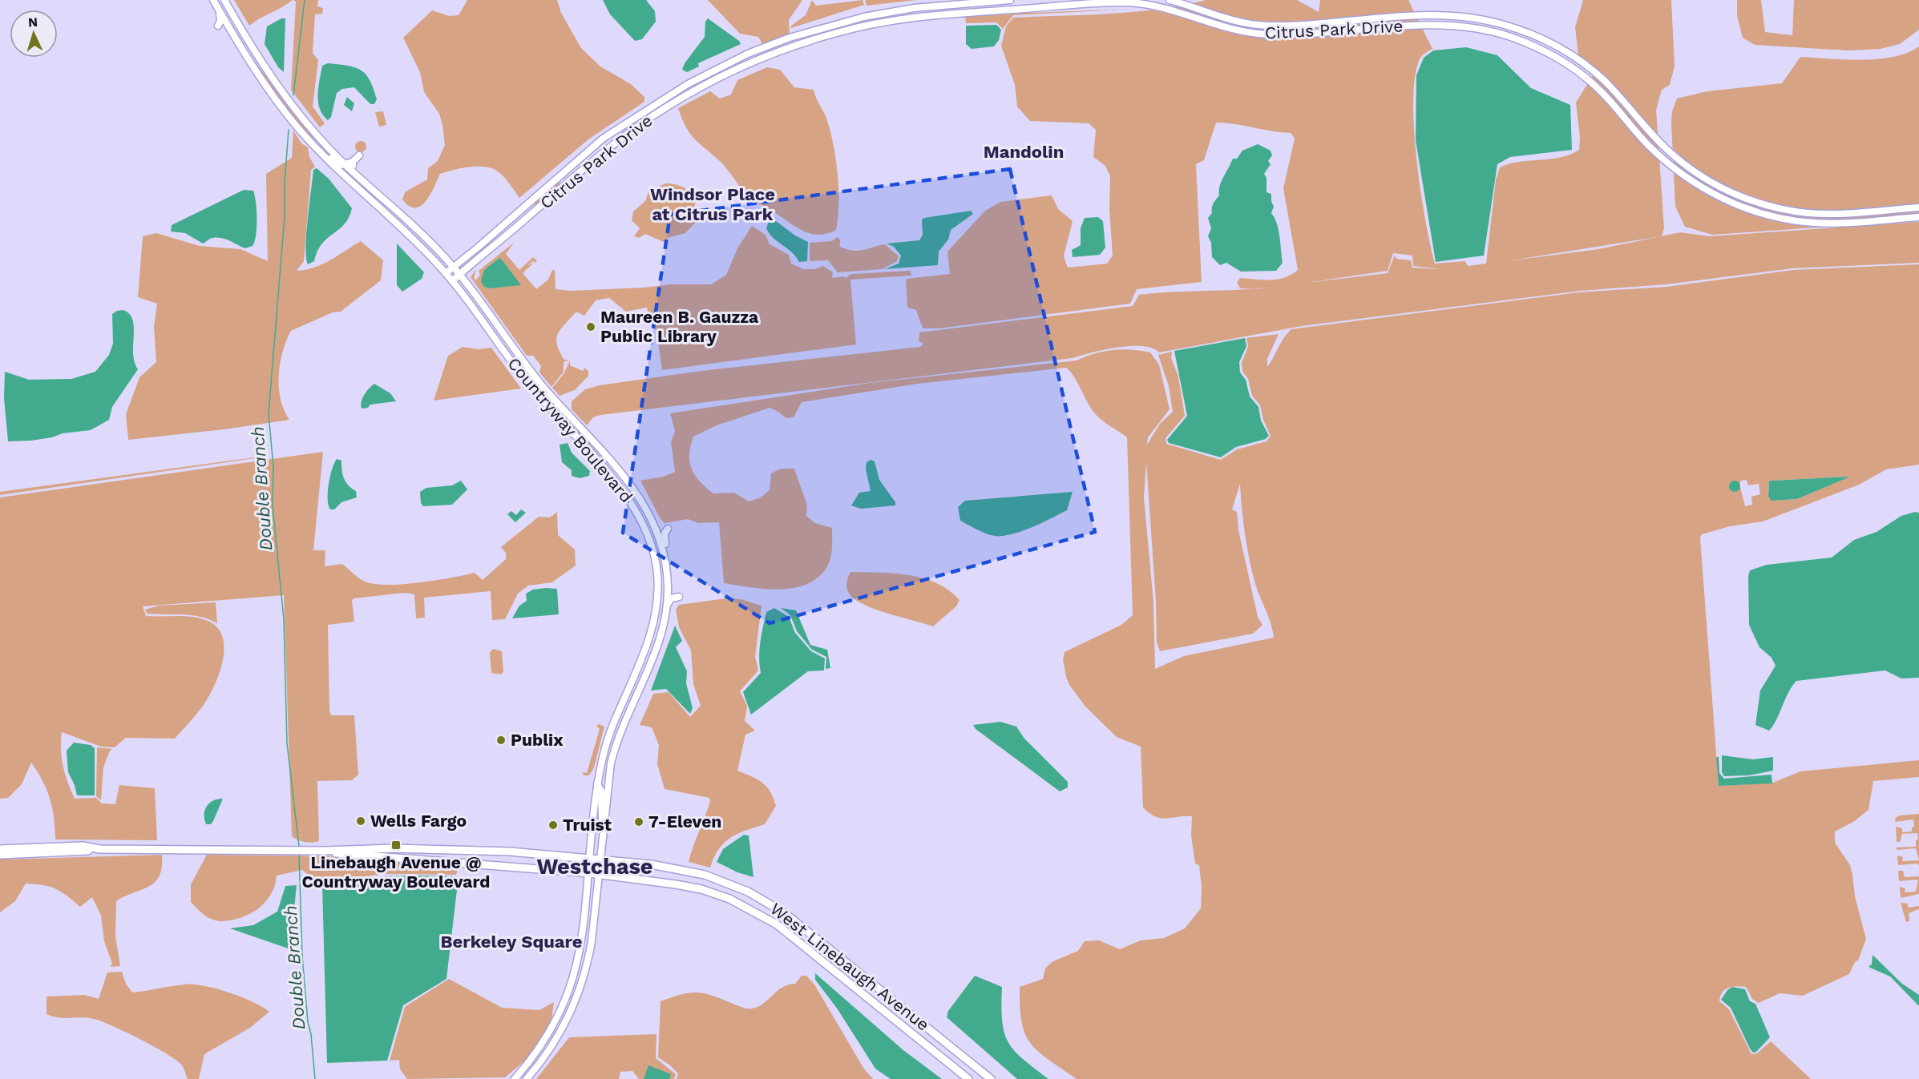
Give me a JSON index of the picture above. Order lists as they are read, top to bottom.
{
  "streets": {
    "main road": ["West Linebaugh Avenue"],
    "street": ["Citrus Park Drive", "Countryway Boulevard"]
  },
  "crossings": [
    ["Citrus Park Drive", "Countryway Boulevard"],
    ["Countryway Boulevard", "West Linebaugh Avenue"]
  ],
  "districts": [
    "Mandolin",
    "Windsor Place at Citrus Park",
    "Westchase",
    "Berkeley Square"
  ],
  "water": ["Double Branch"],
  "places": {
    "other": [
      "Maureen B. Gauzza Public Library",
      "Publix",
      "Wells Fargo",
      "7-Eleven",
      "Truist"
    ],
    "transit": ["Linebaugh Avenue @ Countryway Boulevard"]
  },
  "north": "top"
}
